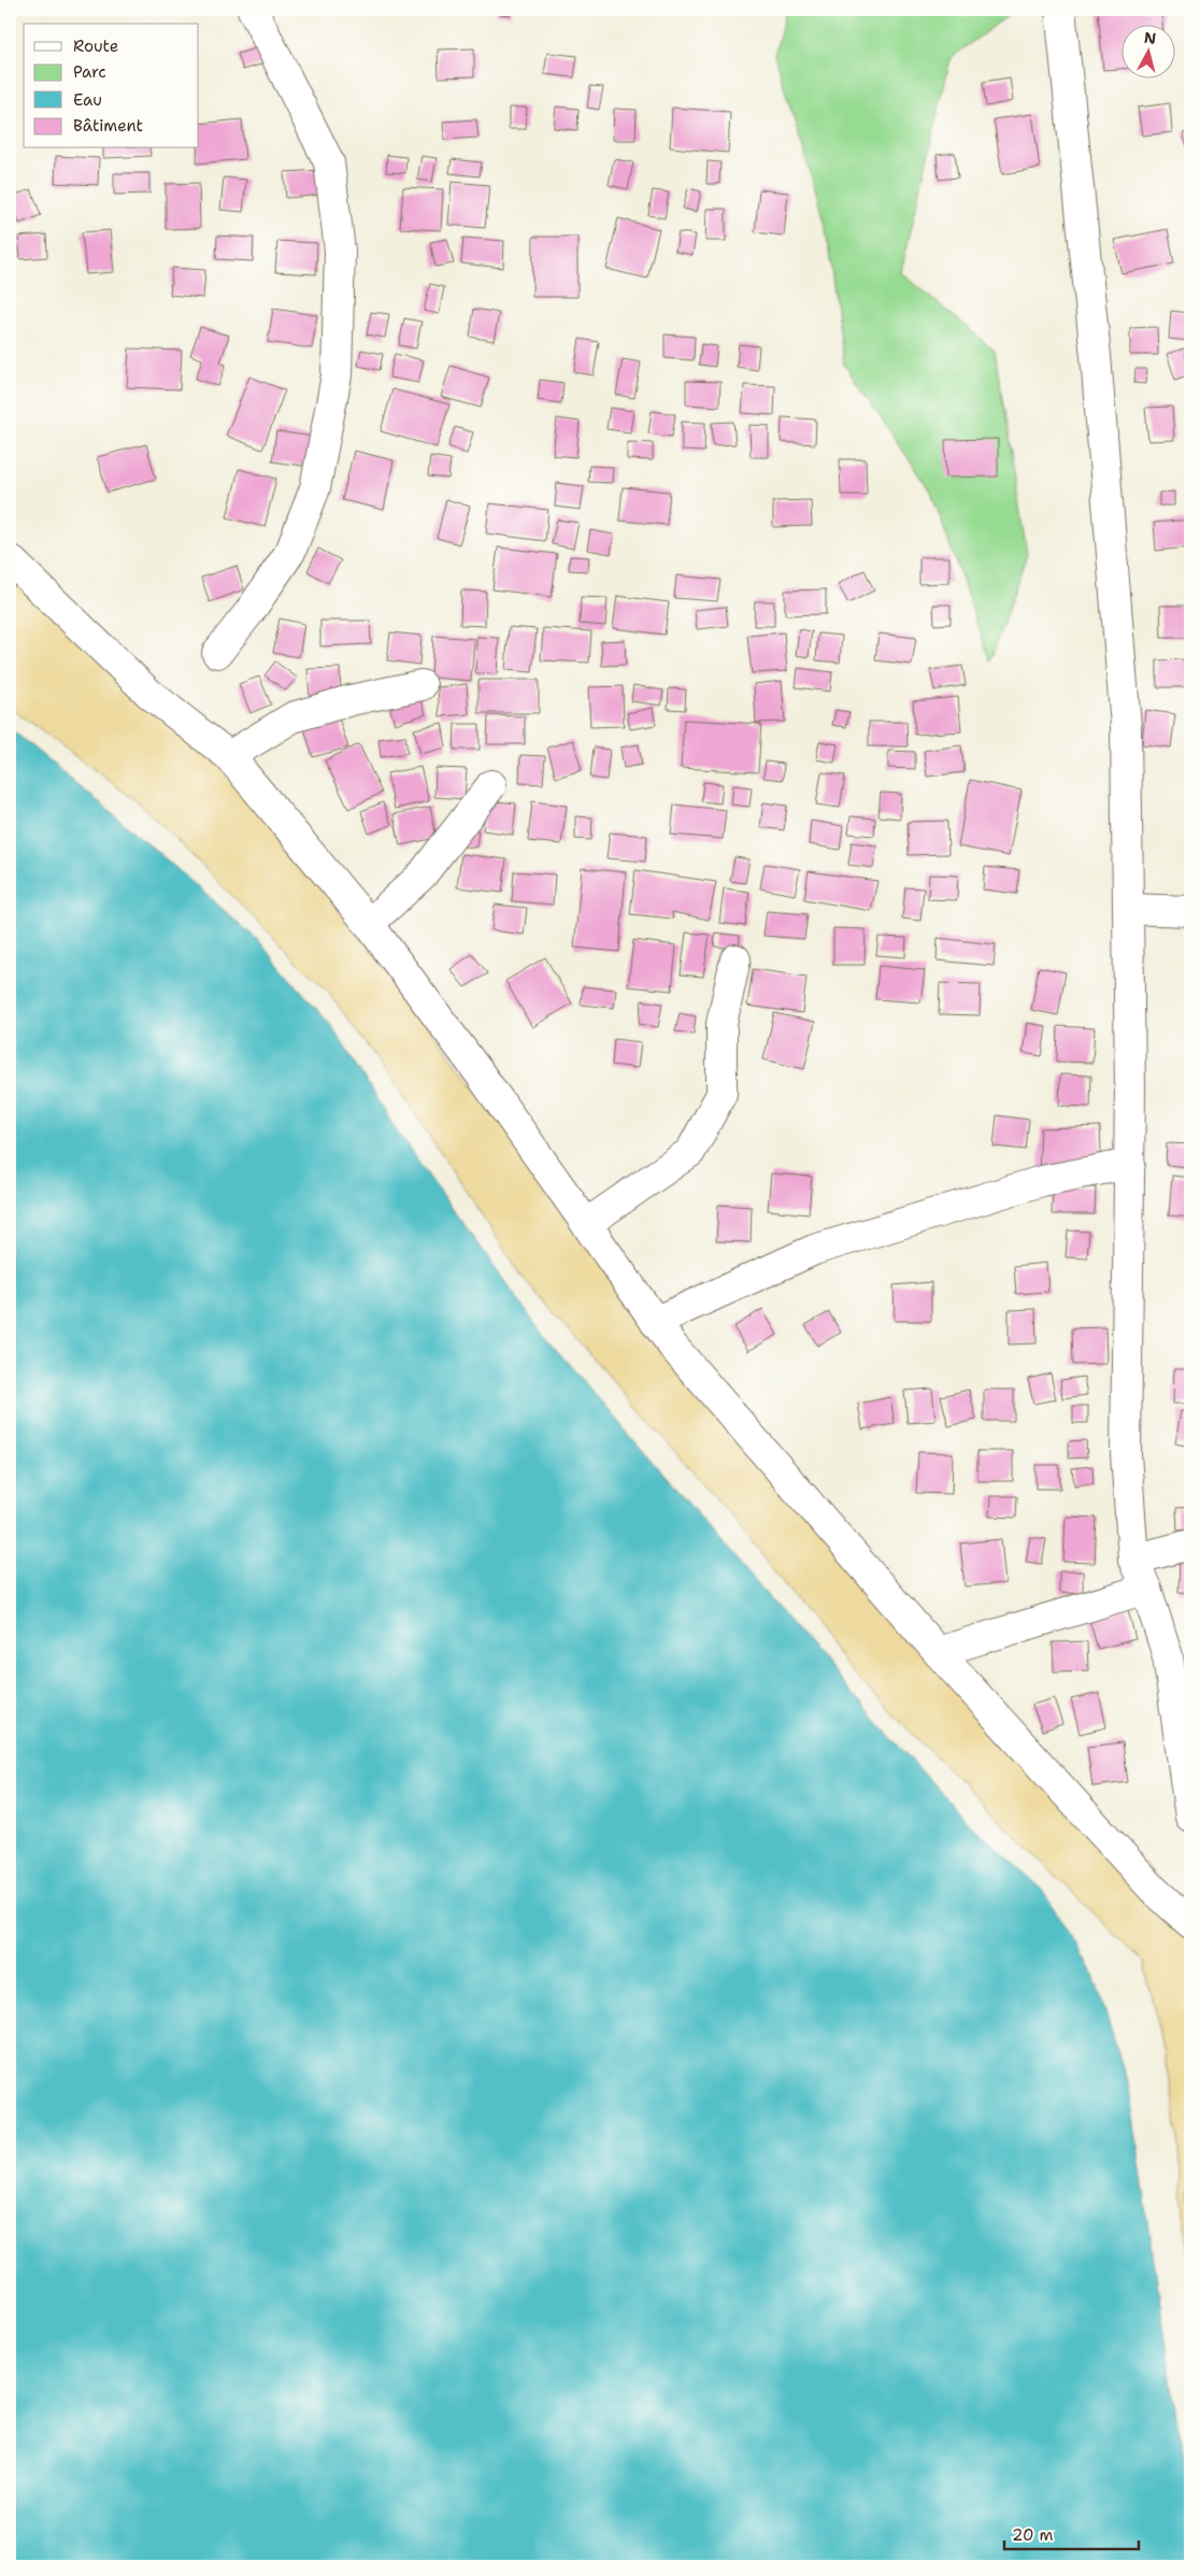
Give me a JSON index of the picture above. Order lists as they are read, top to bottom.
{
  "legend": [
    "Route",
    "Parc",
    "Eau",
    "Bâtiment"
  ],
  "scale_bar": "20 m",
  "north": "top"
}
